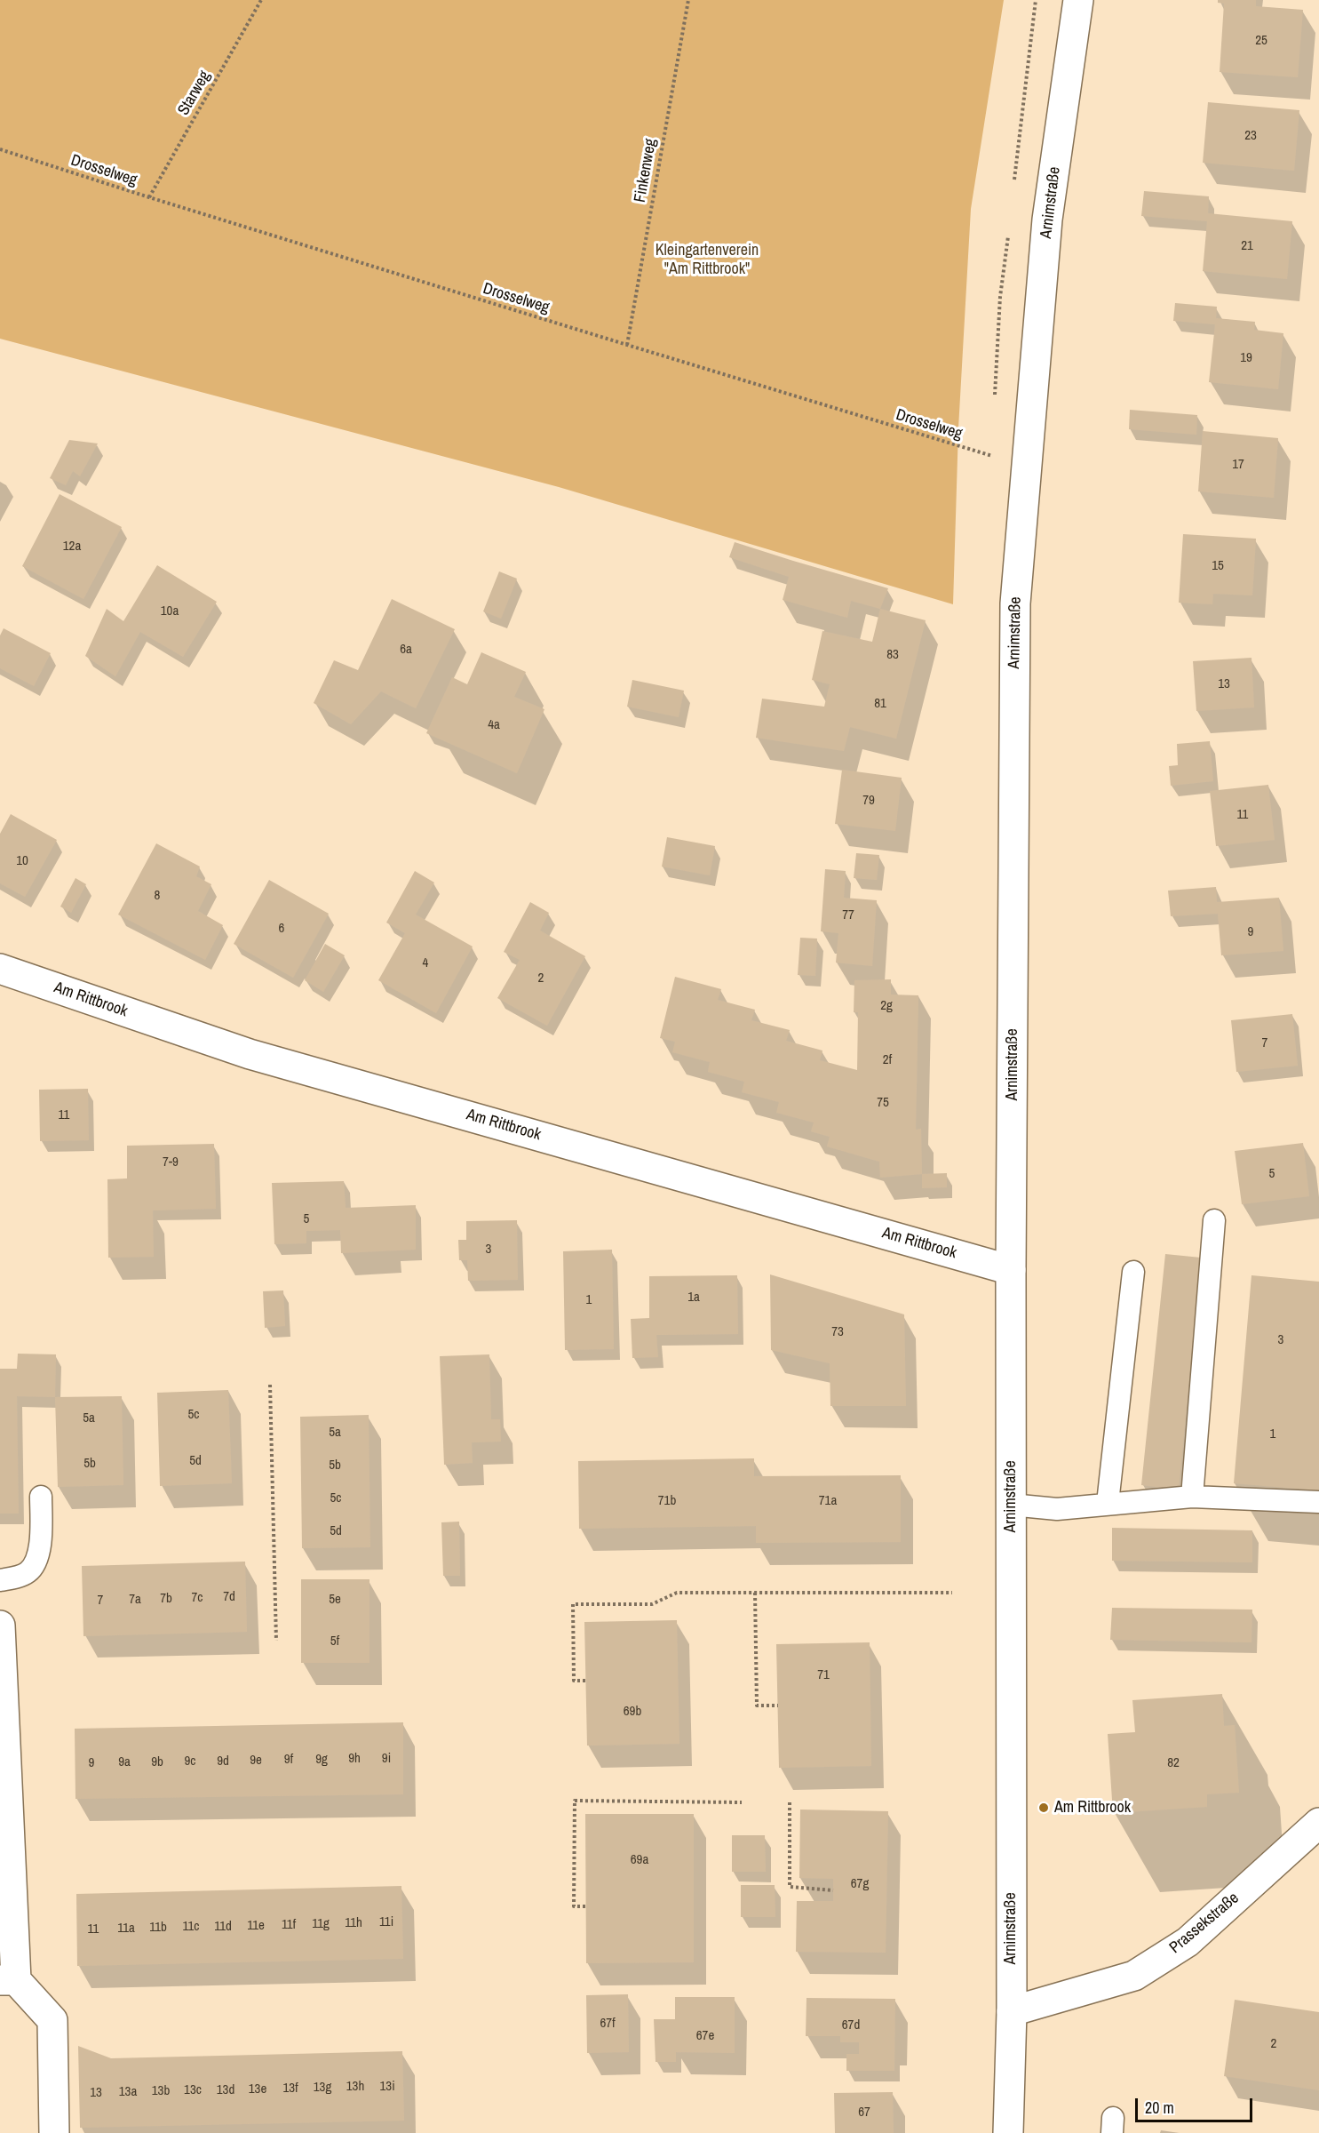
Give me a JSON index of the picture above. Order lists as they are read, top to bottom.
{
  "streets": {
    "main road": ["Arnimstraße", "Am Rittbrook", "Prassekstraße"],
    "path": ["Starweg", "Drosselweg", "Finkenweg"]
  },
  "crossings": [
    ["Starweg", "Drosselweg"],
    ["Drosselweg", "Finkenweg"],
    ["Drosselweg", "Arnimstraße"],
    ["Arnimstraße", "Am Rittbrook"],
    ["Arnimstraße", "Prassekstraße"]
  ],
  "parks": ["Kleingartenverein \"Am Rittbrook\""],
  "places": ["Am Rittbrook"],
  "house_numbers": [
    "25",
    "23",
    "21",
    "19",
    "17",
    "12a",
    "15",
    "10a",
    "6a",
    "83",
    "13",
    "81",
    "4a",
    "79",
    "11",
    "10",
    "8",
    "77",
    "6",
    "9",
    "4",
    "2",
    "2g",
    "7",
    "2f",
    "75",
    "11",
    "7-9",
    "5",
    "5",
    "3",
    "1a",
    "1",
    "73",
    "3",
    "5c",
    "5a",
    "5a",
    "1",
    "5d",
    "5b",
    "5b",
    "5c",
    "71b",
    "71a",
    "5d",
    "7d",
    "7c",
    "7b",
    "7a",
    "5e",
    "7",
    "5f",
    "71",
    "69b",
    "9h",
    "9i",
    "9f",
    "9g",
    "9e",
    "9c",
    "9d",
    "9a",
    "9b",
    "9",
    "82",
    "69a",
    "67g",
    "11i",
    "11h",
    "11g",
    "11f",
    "11e",
    "11c",
    "11d",
    "11b",
    "11a",
    "11",
    "67f",
    "67d",
    "67e",
    "2",
    "13h",
    "13i",
    "13g",
    "13f",
    "13e",
    "13c",
    "13d",
    "13b",
    "13a",
    "13",
    "67"
  ],
  "scale_bar": "20 m"
}
